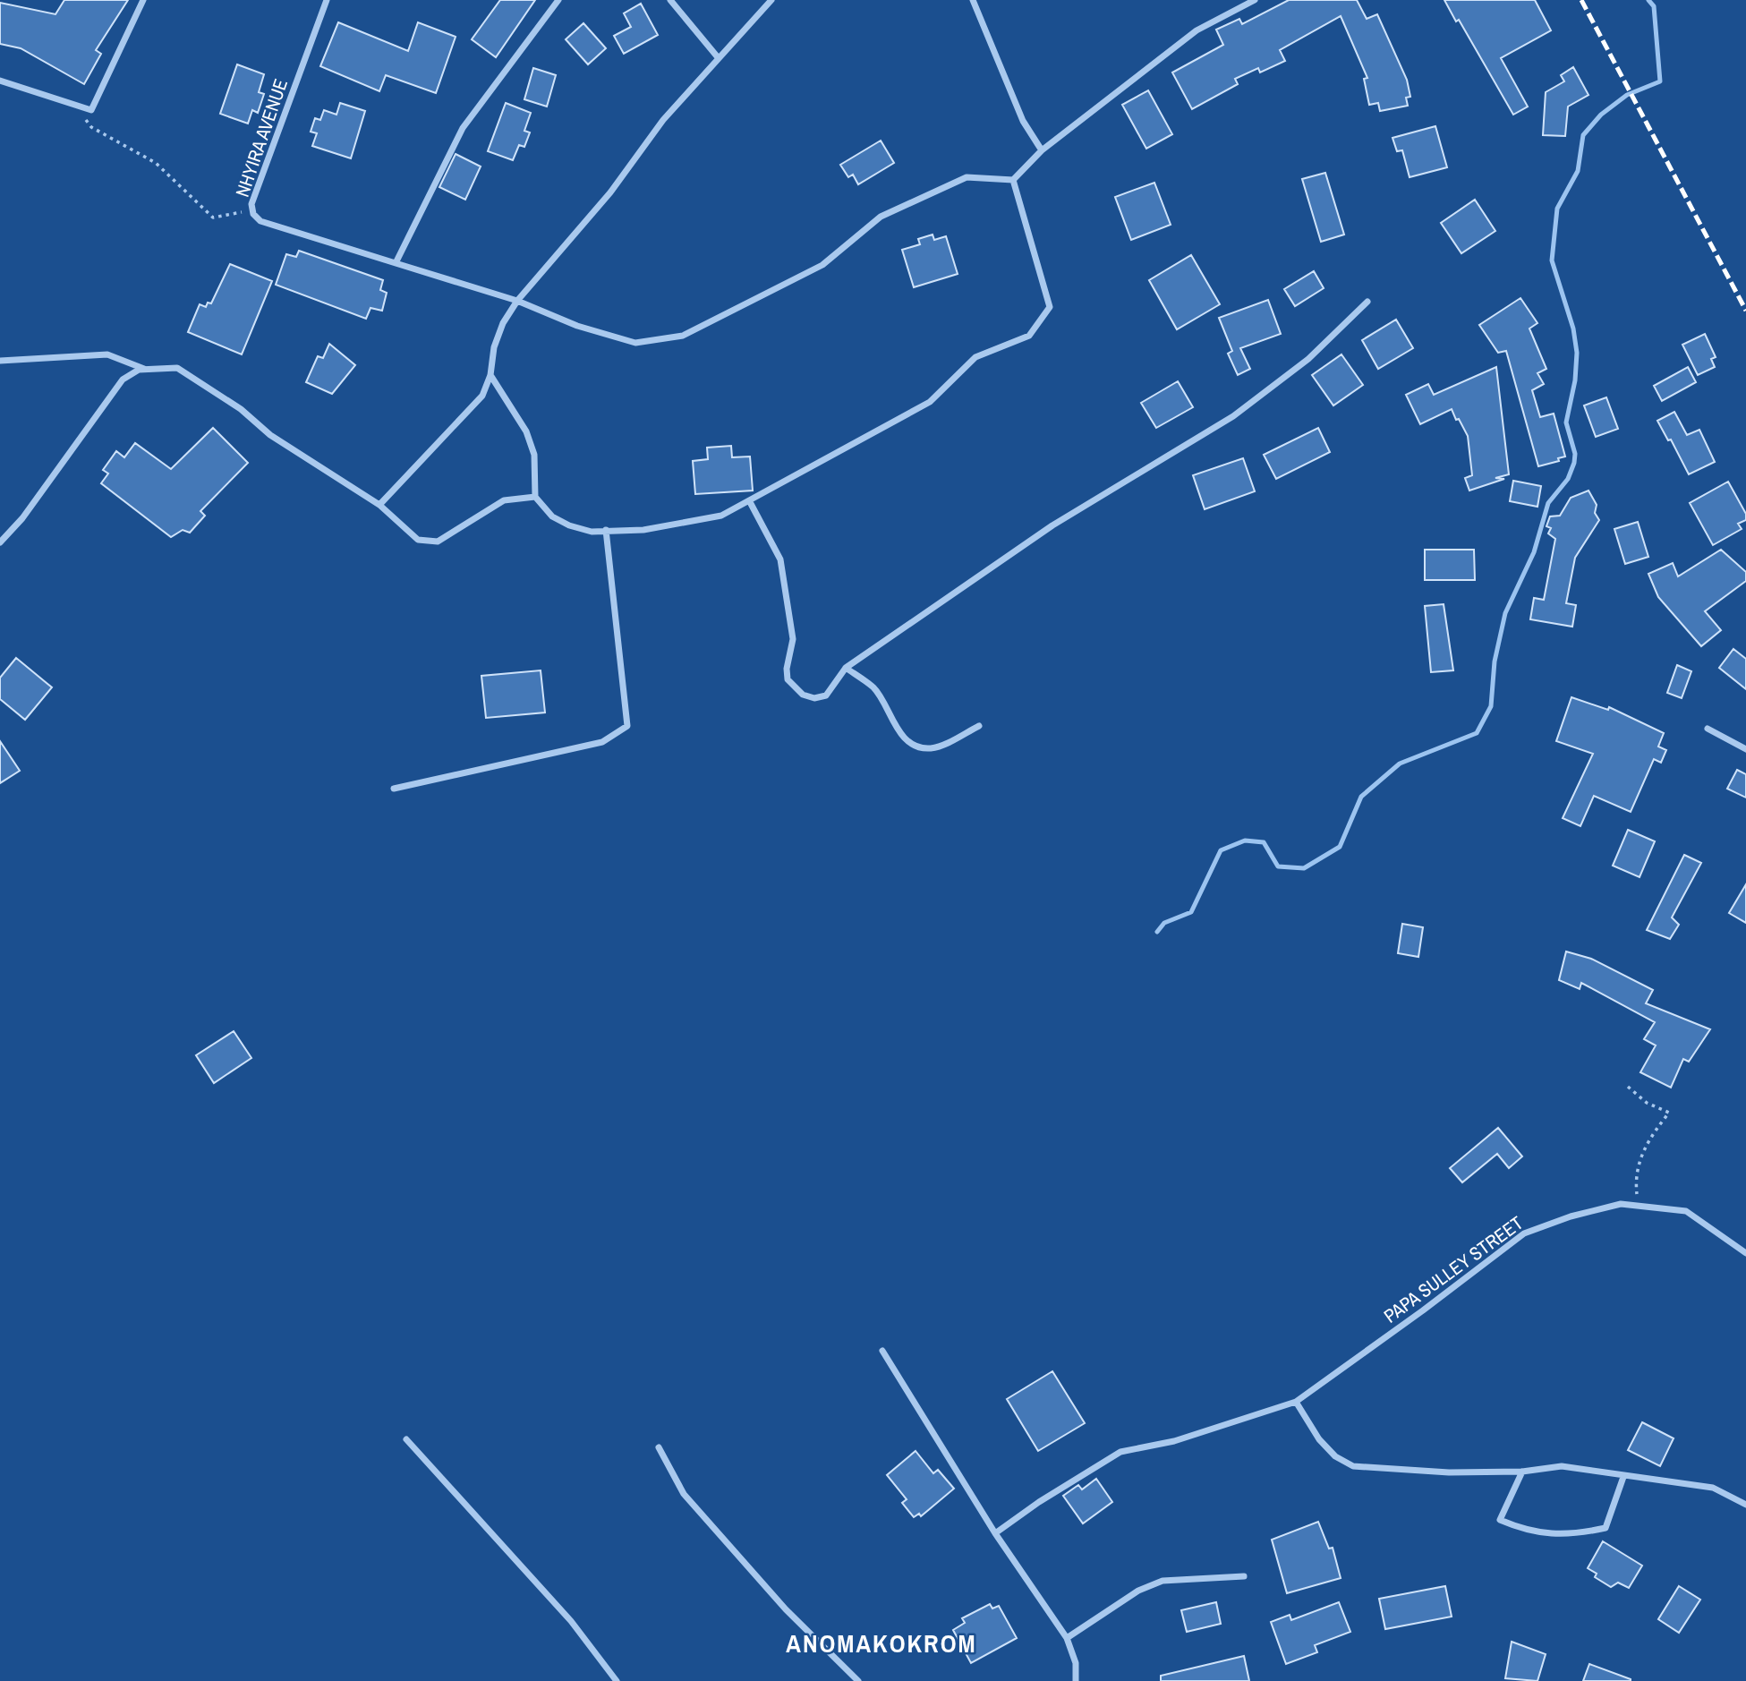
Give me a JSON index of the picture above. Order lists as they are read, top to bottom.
{
  "streets": {
    "street": ["NHYIRA AVENUE", "PAPA SULLEY STREET"]
  },
  "districts": ["ANOMAKOKROM"]
}
